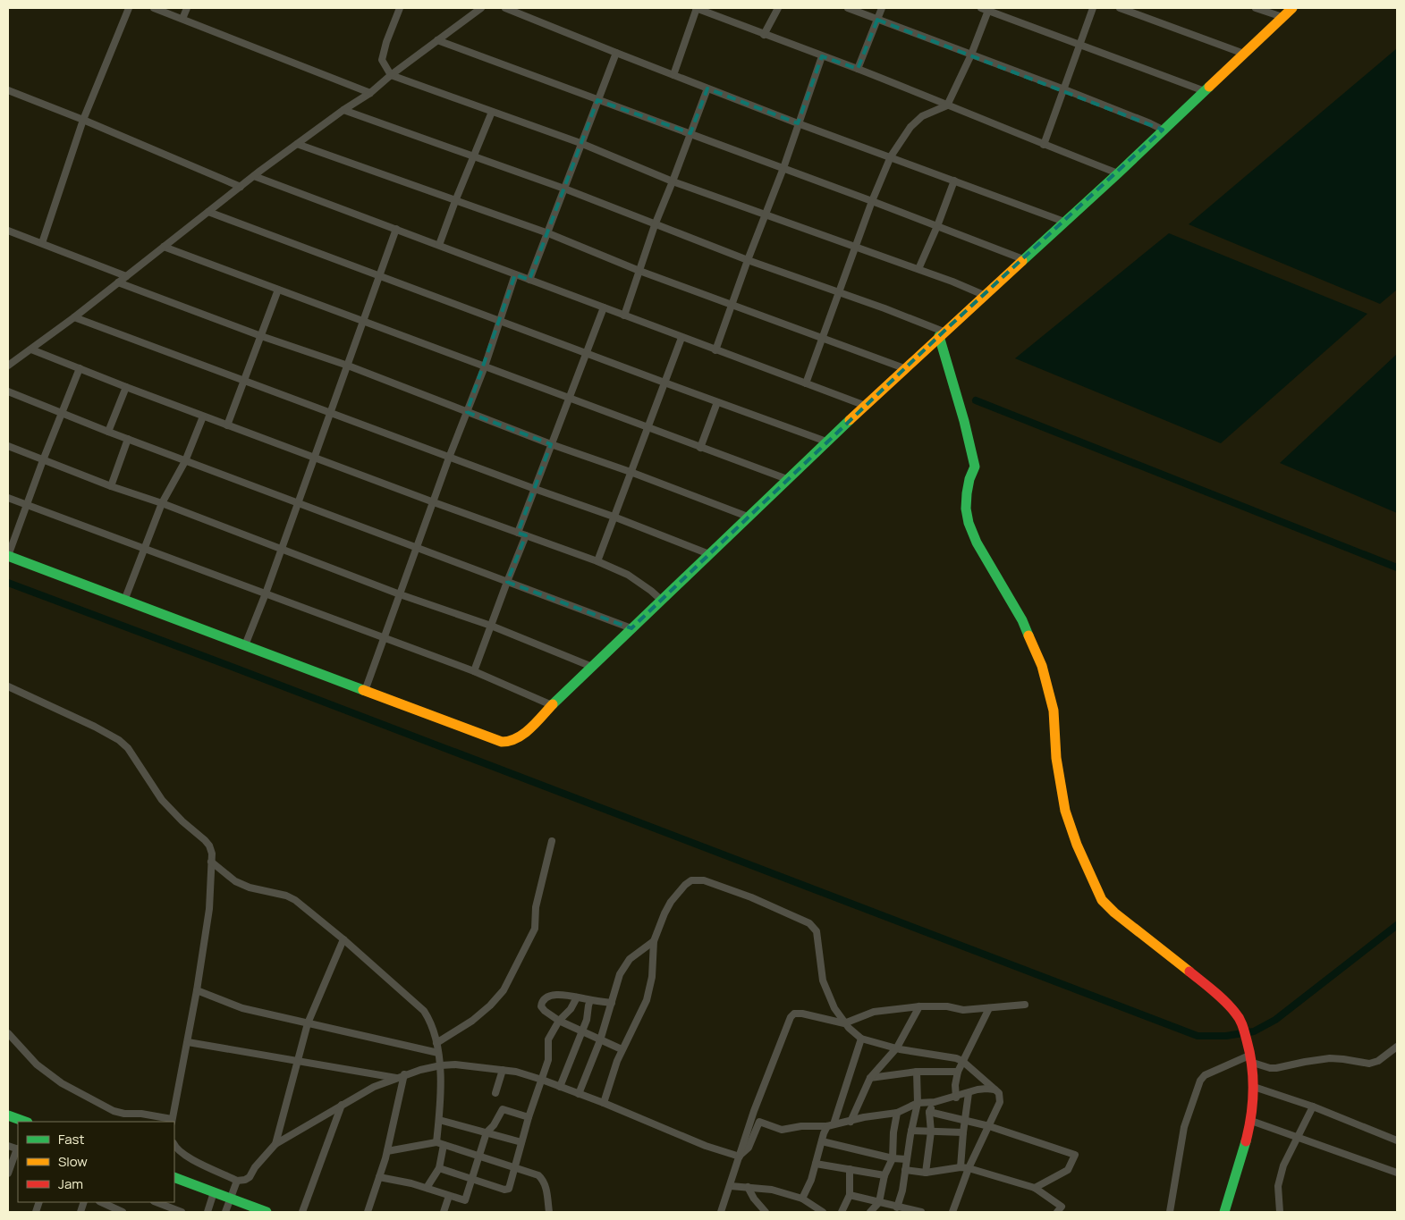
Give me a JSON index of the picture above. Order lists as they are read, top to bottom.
{
  "legend": ["Fast", "Slow", "Jam"]
}
